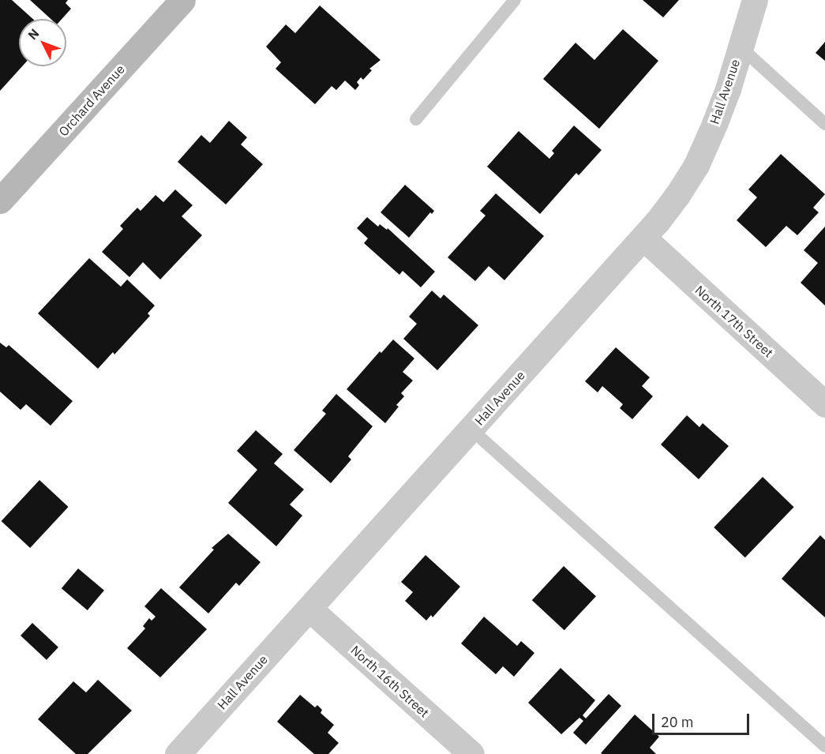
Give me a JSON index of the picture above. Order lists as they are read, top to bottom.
{
  "streets": {
    "street": [
      "Hall Avenue",
      "Orchard Avenue",
      "North 17th Street",
      "North 16th Street"
    ]
  },
  "crossings": [
    ["Hall Avenue", "North 17th Street"],
    ["Hall Avenue", "North 16th Street"]
  ],
  "scale_bar": "20 m",
  "north": "top left"
}
